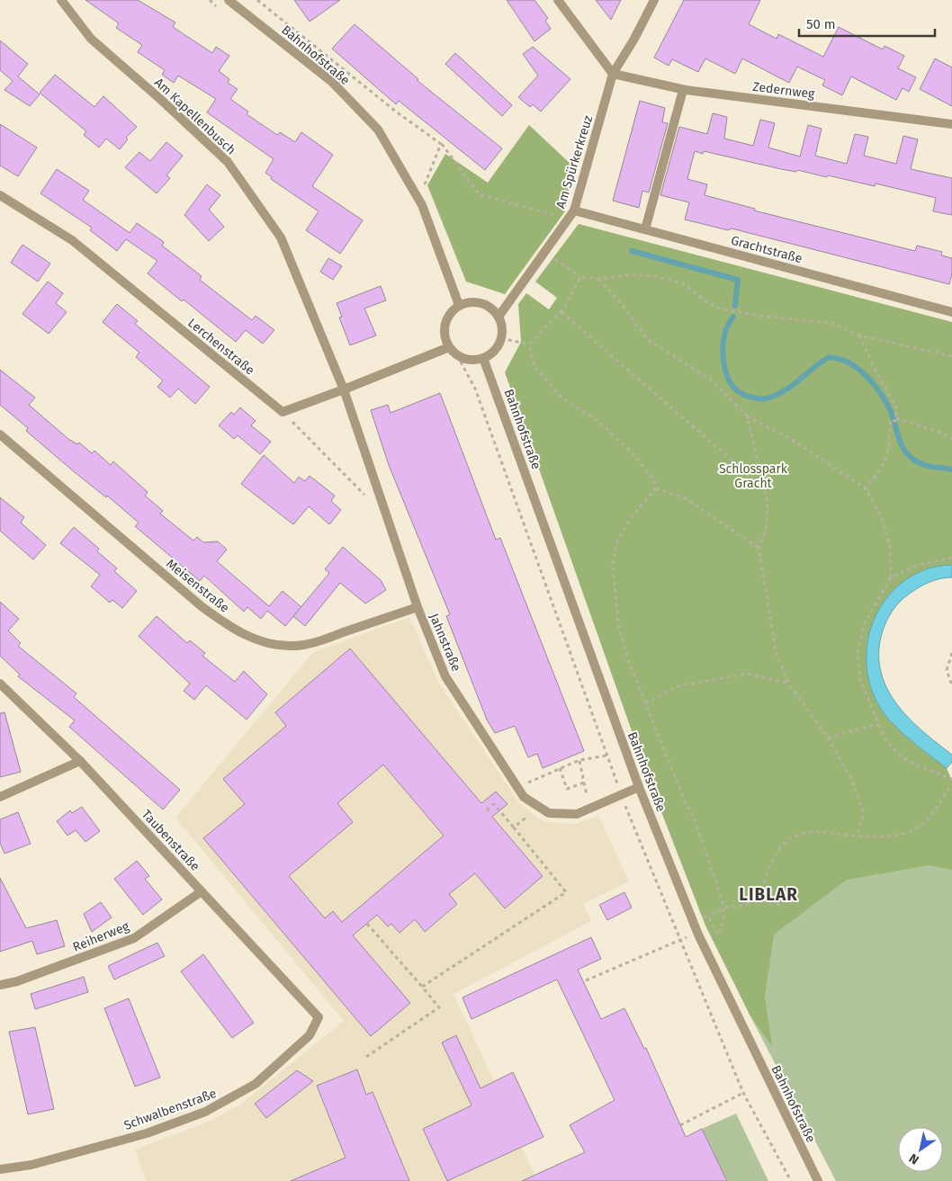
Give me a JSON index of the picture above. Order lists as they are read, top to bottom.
{
  "streets": {
    "street": [
      "Bahnhofstraße",
      "Zedernweg",
      "Am Kapellenbusch",
      "Am Spürkerkreuz",
      "Grachtstraße",
      "Lerchenstraße",
      "Meisenstraße",
      "Jahnstraße",
      "Taubenstraße",
      "Reiherweg",
      "Schwalbenstraße"
    ]
  },
  "crossings": [
    ["Bahnhofstraße", "Am Spürkerkreuz"],
    ["Bahnhofstraße", "Jahnstraße"],
    ["Zedernweg", "Am Spürkerkreuz"],
    ["Am Kapellenbusch", "Jahnstraße"],
    ["Am Spürkerkreuz", "Grachtstraße"],
    ["Meisenstraße", "Jahnstraße"],
    ["Taubenstraße", "Reiherweg"],
    ["Taubenstraße", "Schwalbenstraße"]
  ],
  "districts": ["LIBLAR"],
  "parks": ["Schlosspark Gracht"],
  "scale_bar": "50 m",
  "north": "bottom left"
}
